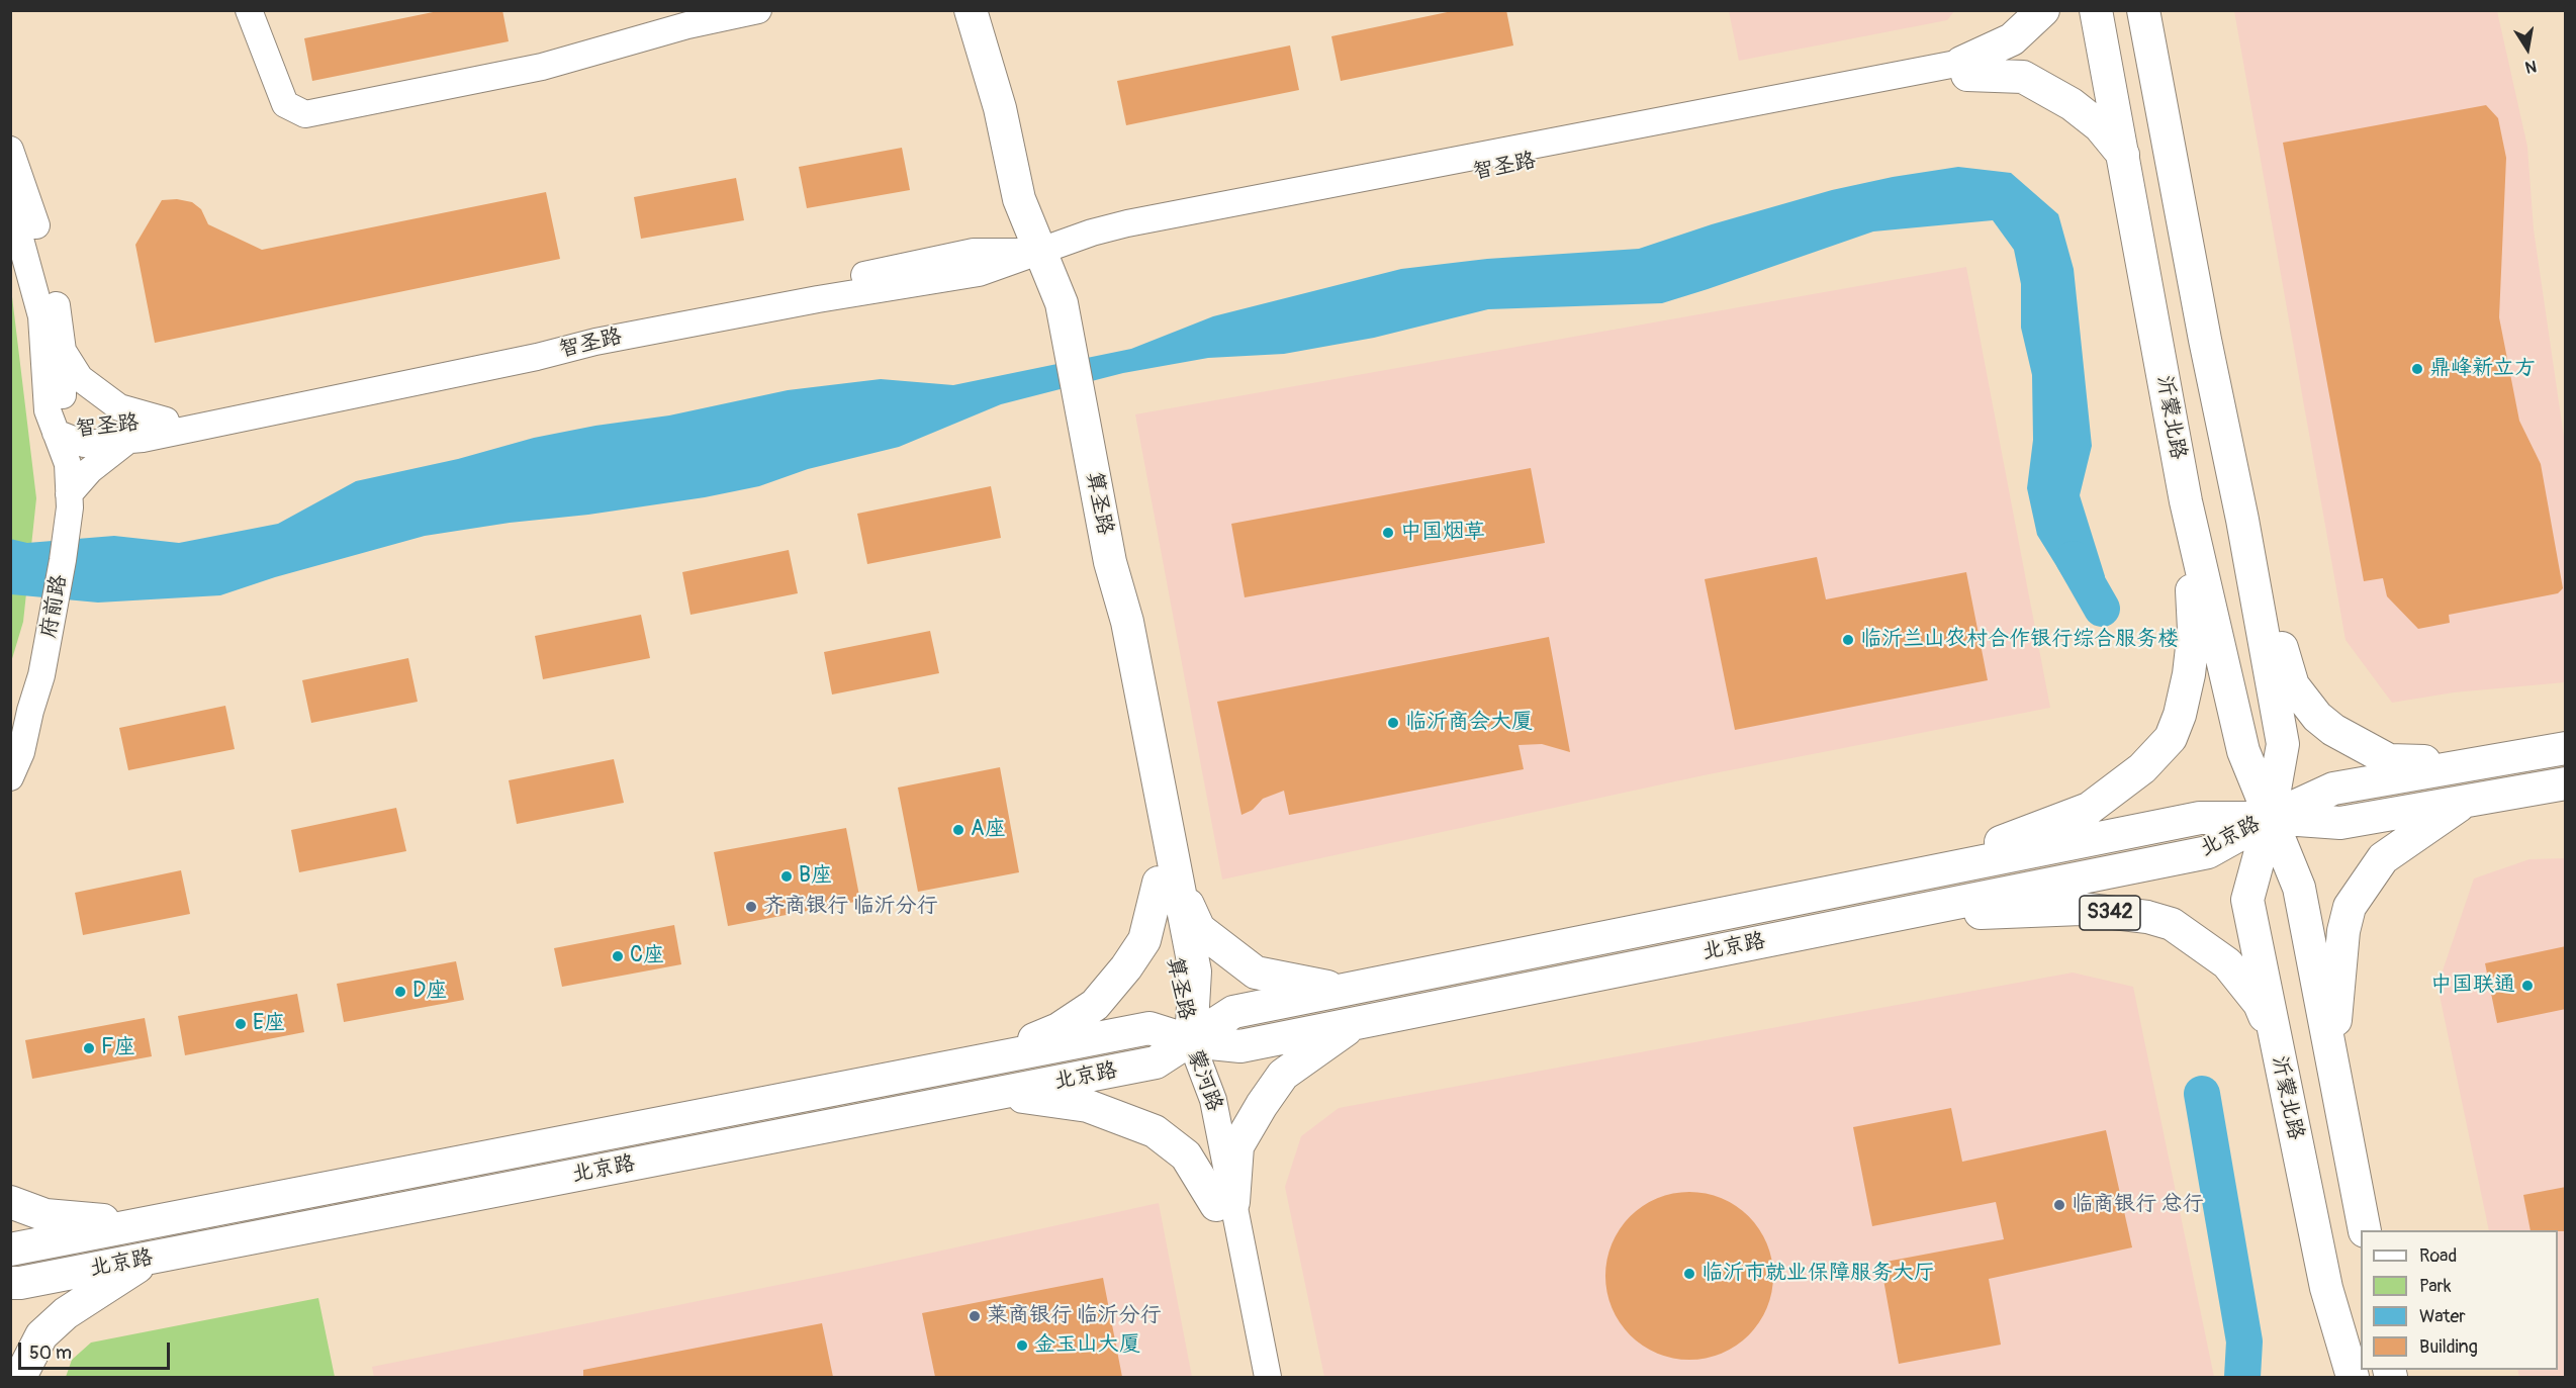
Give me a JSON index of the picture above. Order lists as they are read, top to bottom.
{
  "streets": {
    "main road": [
      "沂蒙北路",
      "算圣路",
      "北京路",
      "S342"
    ],
    "street": ["智圣路", "府前路", "蒙河路"]
  },
  "crossings": [
    ["智圣路", "算圣路"],
    ["智圣路", "府前路"],
    ["沂蒙北路", "北京路"],
    ["沂蒙北路", "S342"],
    ["算圣路", "北京路"],
    ["算圣路", "蒙河路"],
    ["北京路", "S342"],
    ["北京路", "蒙河路"]
  ],
  "places": [
    "鼎峰新立方",
    "中国烟草",
    "临沂兰山农村合作银行综合服务楼",
    "临沂商会大厦",
    "A座",
    "B座",
    "齐商银行 临沂分行",
    "C座",
    "中国联通",
    "D座",
    "E座",
    "F座",
    "临商银行 总行",
    "临沂市就业保障服务大厅",
    "莱商银行 临沂分行",
    "金玉山大厦"
  ],
  "legend": [
    "Road",
    "Park",
    "Water",
    "Building"
  ],
  "scale_bar": "50 m",
  "north": "bottom"
}
